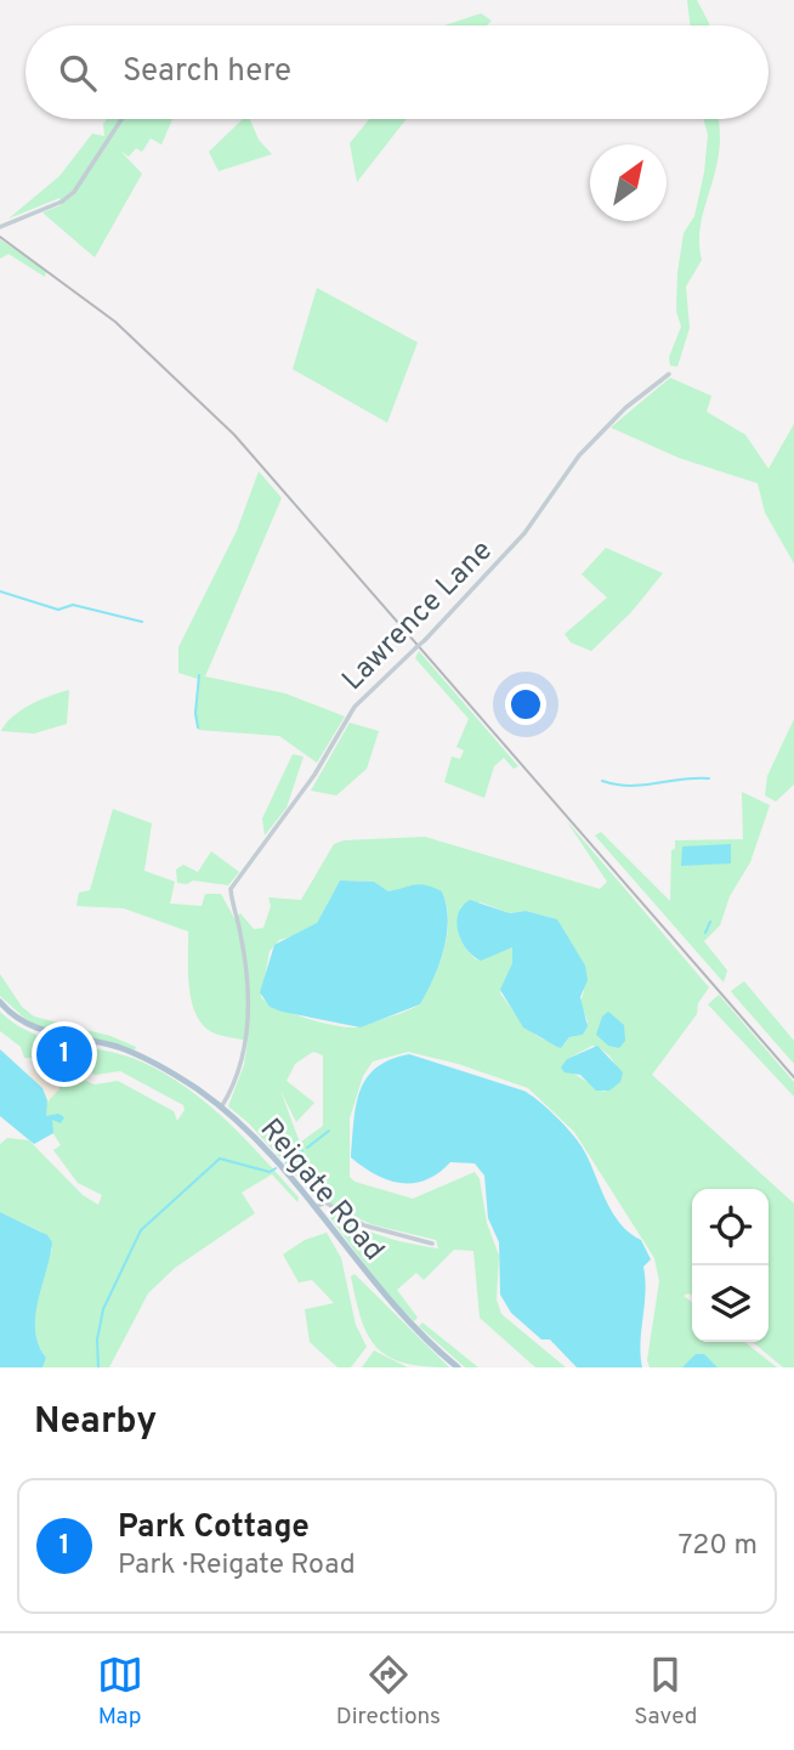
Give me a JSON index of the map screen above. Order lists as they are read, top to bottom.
{
  "streets": {
    "main road": ["Reigate Road"],
    "street": ["Lawrence Lane"]
  },
  "crossings": [
    ["Lawrence Lane", "Reigate Road"]
  ],
  "north": "top right",
  "page": {
    "search": "Search here",
    "pins": "1",
    "heading": "Nearby",
    "list": [
      {
        "mark": "1",
        "name": "Park Cottage",
        "note": "Park · Reigate Road",
        "value": "720 m"
      }
    ],
    "nav": ["Map", "Directions", "Saved"]
  }
}
